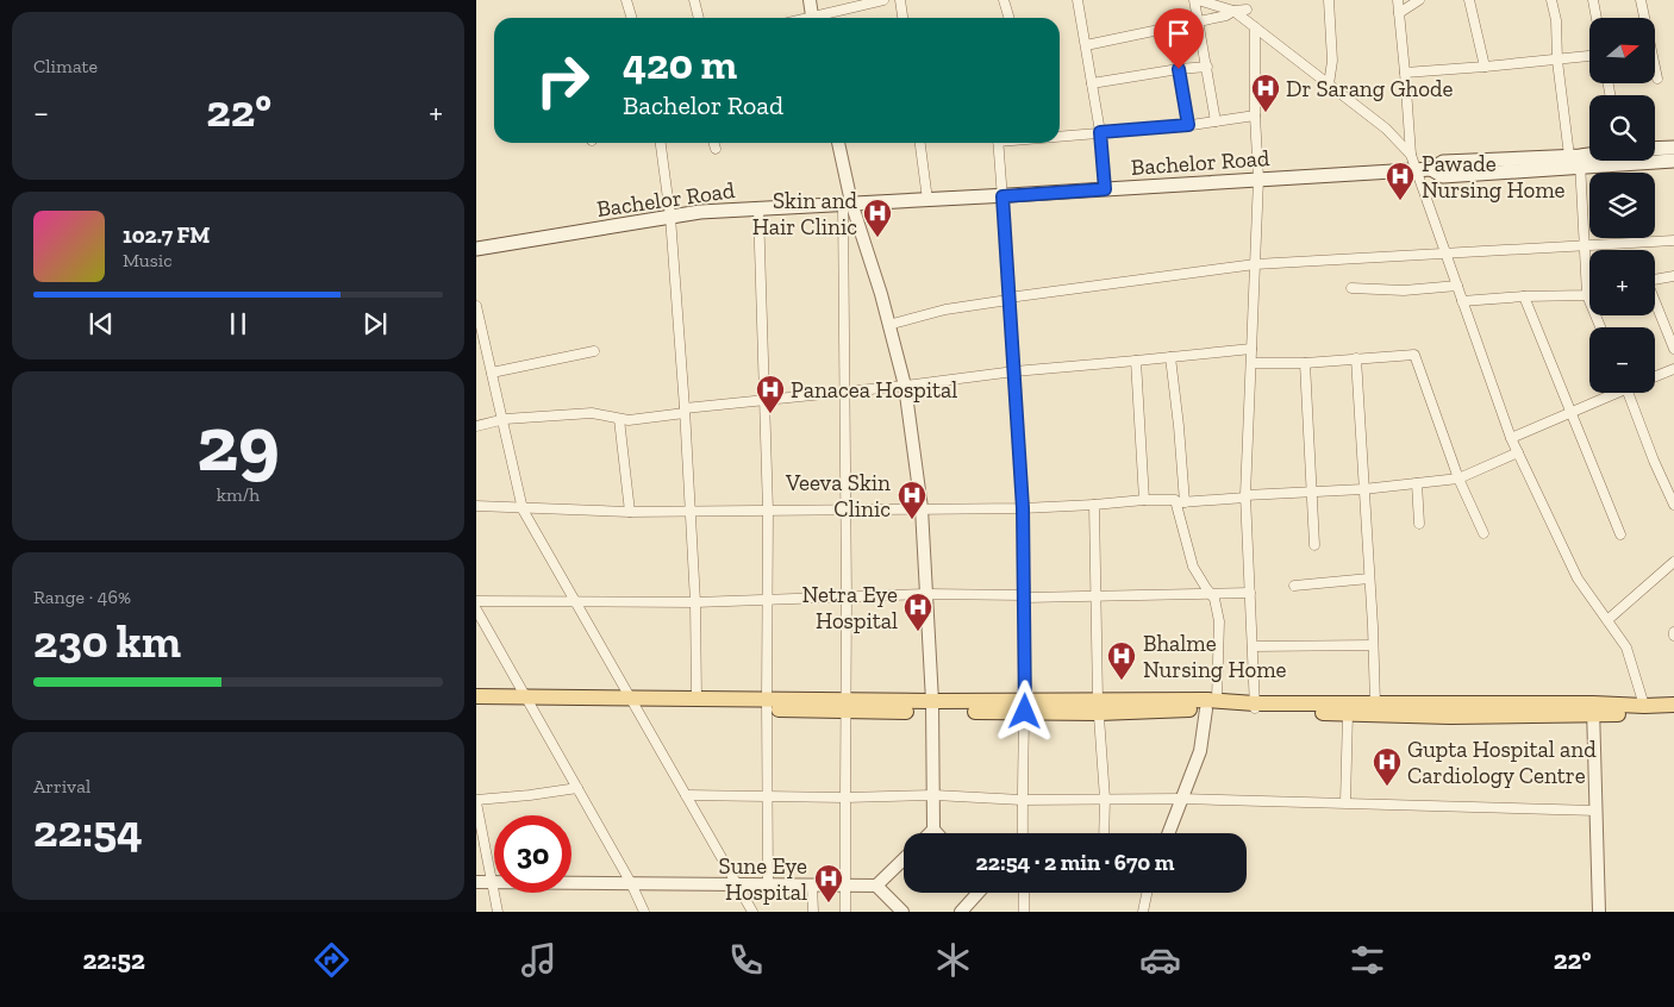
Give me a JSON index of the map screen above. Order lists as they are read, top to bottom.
{
  "streets": {
    "main road": ["Bachelor Road"]
  },
  "places": {
    "hospital": [
      "Dr Sarang Ghode",
      "Pawade Nursing Home",
      "Skin and Hair Clinic",
      "Panacea Hospital",
      "Veeva Skin Clinic",
      "Netra Eye Hospital",
      "Bhalme Nursing Home",
      "Gupta Hospital and Cardiology Centre",
      "Sune Eye Hospital"
    ]
  },
  "north": "right",
  "page": {
    "tile": [
      "Climate",
      ["29", "km/h"],
      ["Range · 46%", "230 km"],
      ["Arrival", "22:54"]
    ],
    "map_buttons": ["+", "−"],
    "turn": ["420 m", "Bachelor Road"],
    "heat": ["−", "22°", "+"],
    "song": ["102.7 FM", "Music"],
    "limit": "30",
    "trip": "22:54 · 2 min · 670 m",
    "tabs": ["22:52", "22°"]
  }
}
